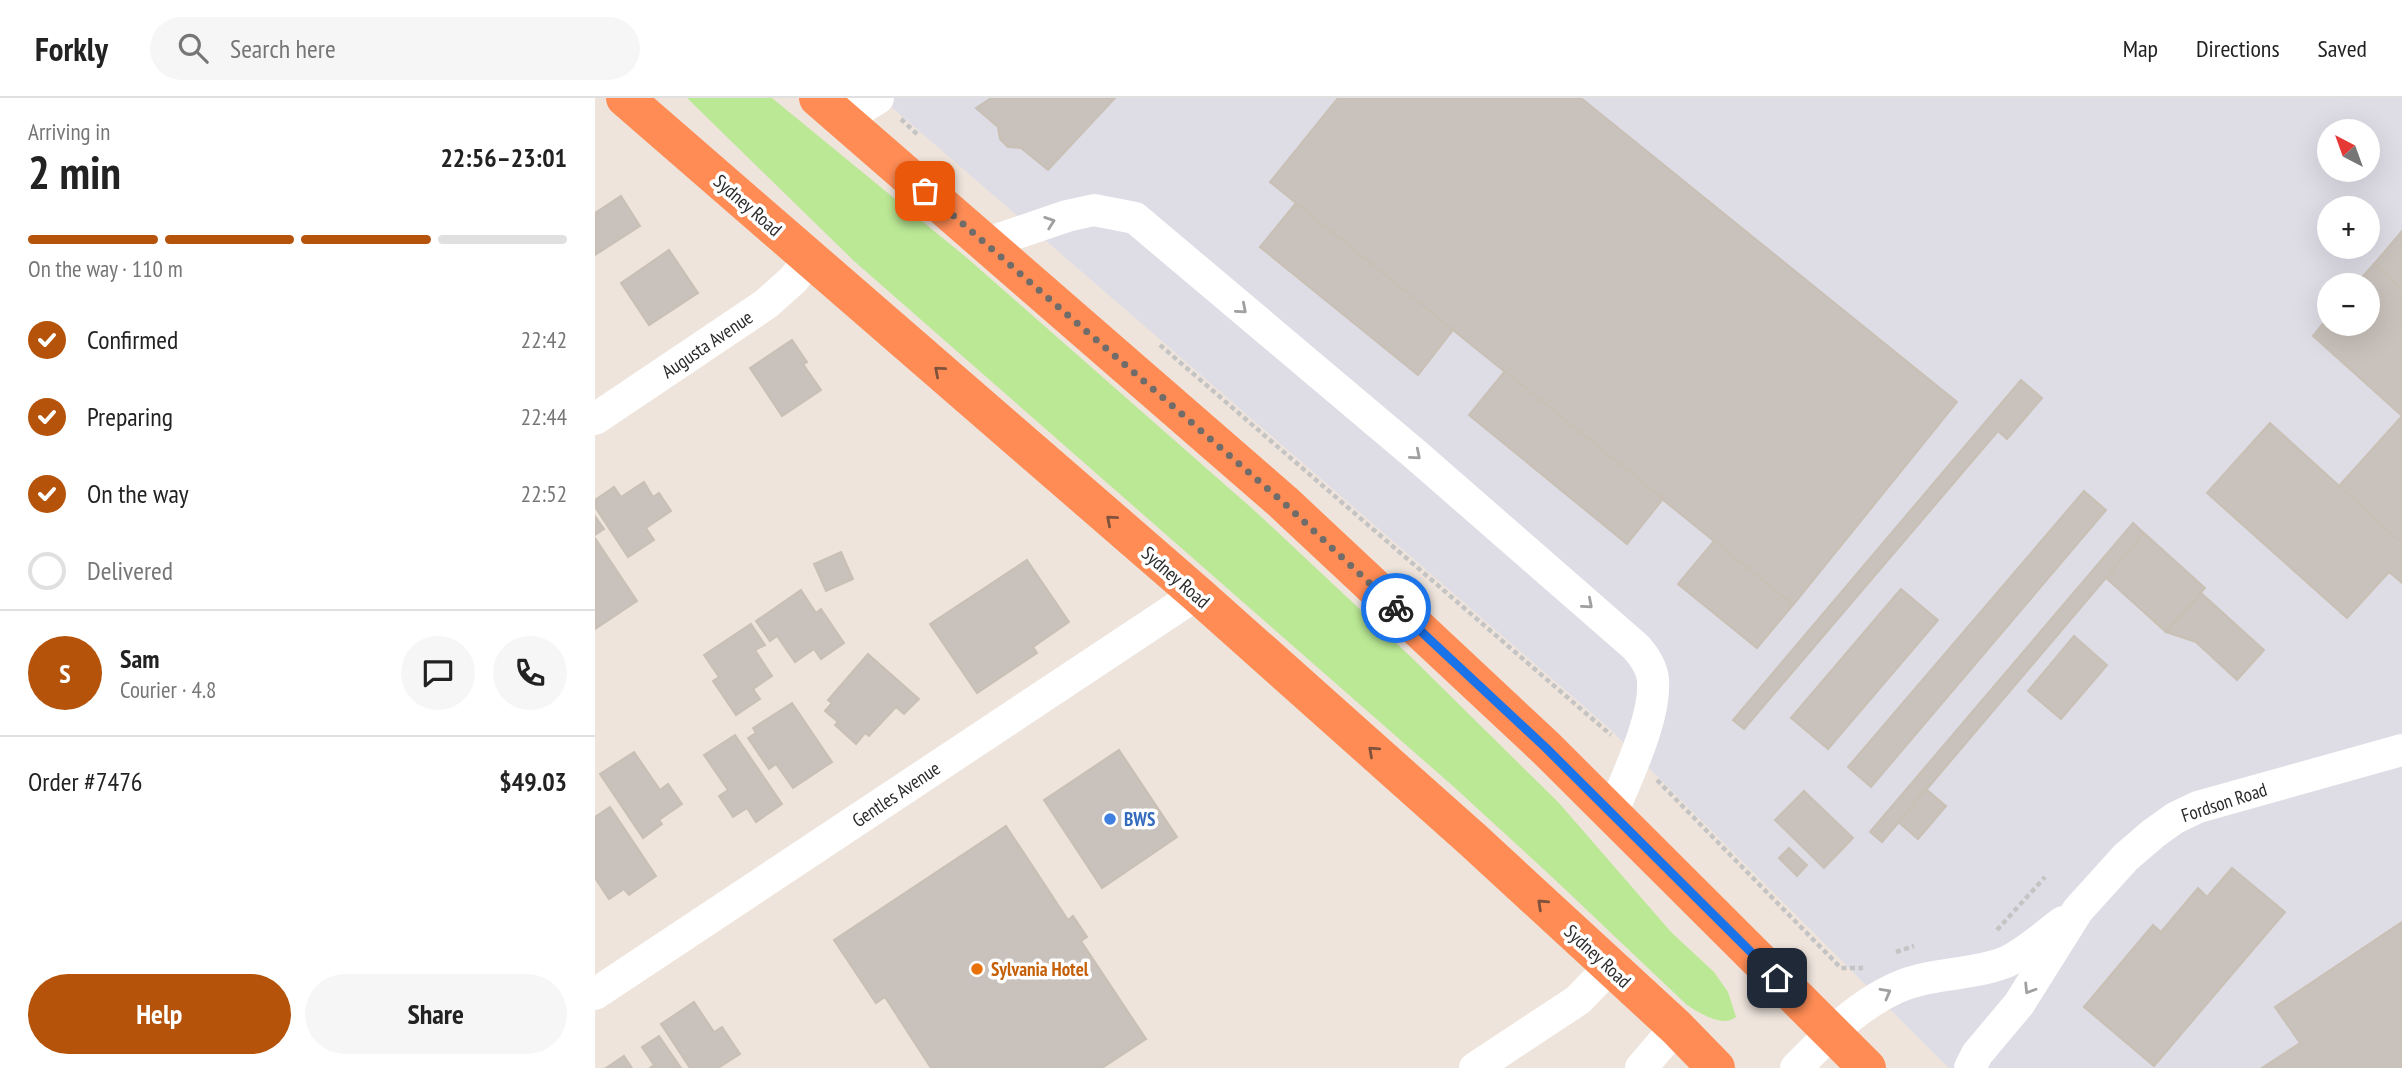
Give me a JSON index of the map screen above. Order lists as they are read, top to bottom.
{
  "streets": {
    "highway": ["Sydney Road"],
    "street": ["Augusta Avenue", "Gentles Avenue", "Fordson Road"]
  },
  "crossings": [
    ["Sydney Road", "Augusta Avenue"],
    ["Sydney Road", "Gentles Avenue"]
  ],
  "places": ["BWS", "Sylvania Hotel"],
  "north": "top left",
  "page": {
    "header": "Forkly",
    "search": "Search here",
    "nav": ["Map", "Directions", "Saved"],
    "heading": ["2 min", "Arriving in", "22:56–23:01"],
    "panel": [
      "Sam",
      "Courier · 4.8",
      "Order #7476",
      "$49.03"
    ],
    "map_buttons": ["+", "−"],
    "bar": "On the way · 110 m",
    "list": [
      ["Confirmed", "22:42"],
      ["Preparing", "22:44"],
      ["On the way", "22:52"],
      "Delivered"
    ],
    "round": "S",
    "buttons": ["Help", "Share"]
  }
}
